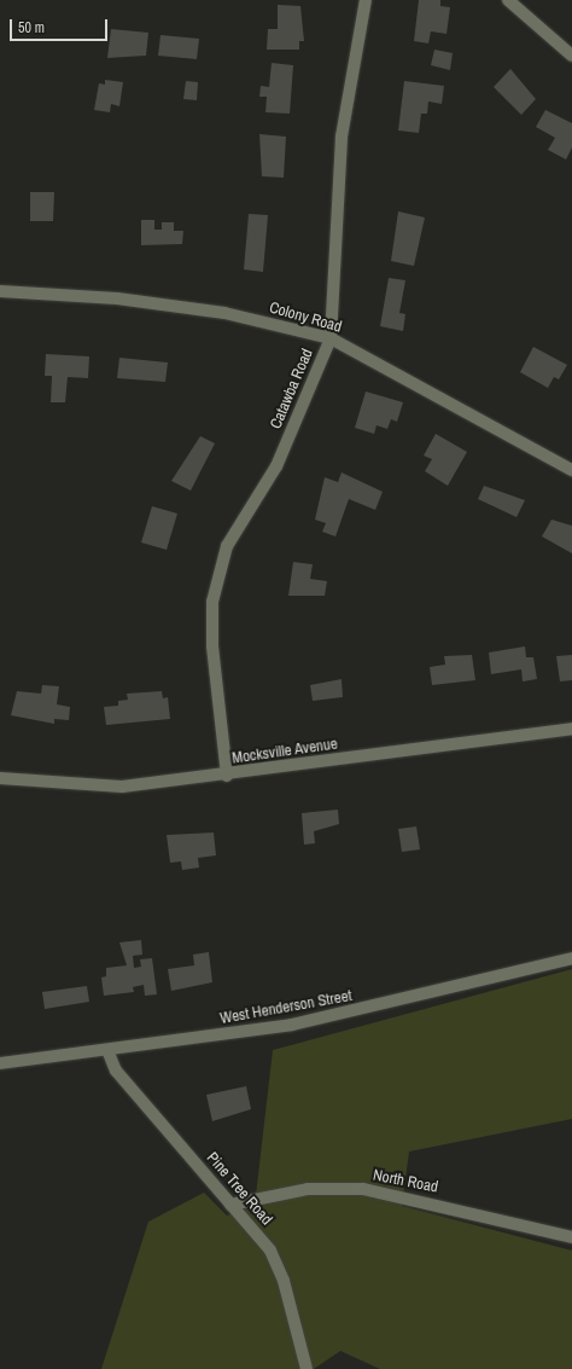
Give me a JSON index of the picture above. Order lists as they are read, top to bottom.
{
  "streets": {
    "street": [
      "Colony Road",
      "Catawba Road",
      "Mocksville Avenue",
      "West Henderson Street",
      "North Road",
      "Pine Tree Road"
    ]
  },
  "crossings": [
    ["Colony Road", "Catawba Road"],
    ["Catawba Road", "Mocksville Avenue"],
    ["West Henderson Street", "Pine Tree Road"],
    ["North Road", "Pine Tree Road"]
  ],
  "scale_bar": "50 m"
}
